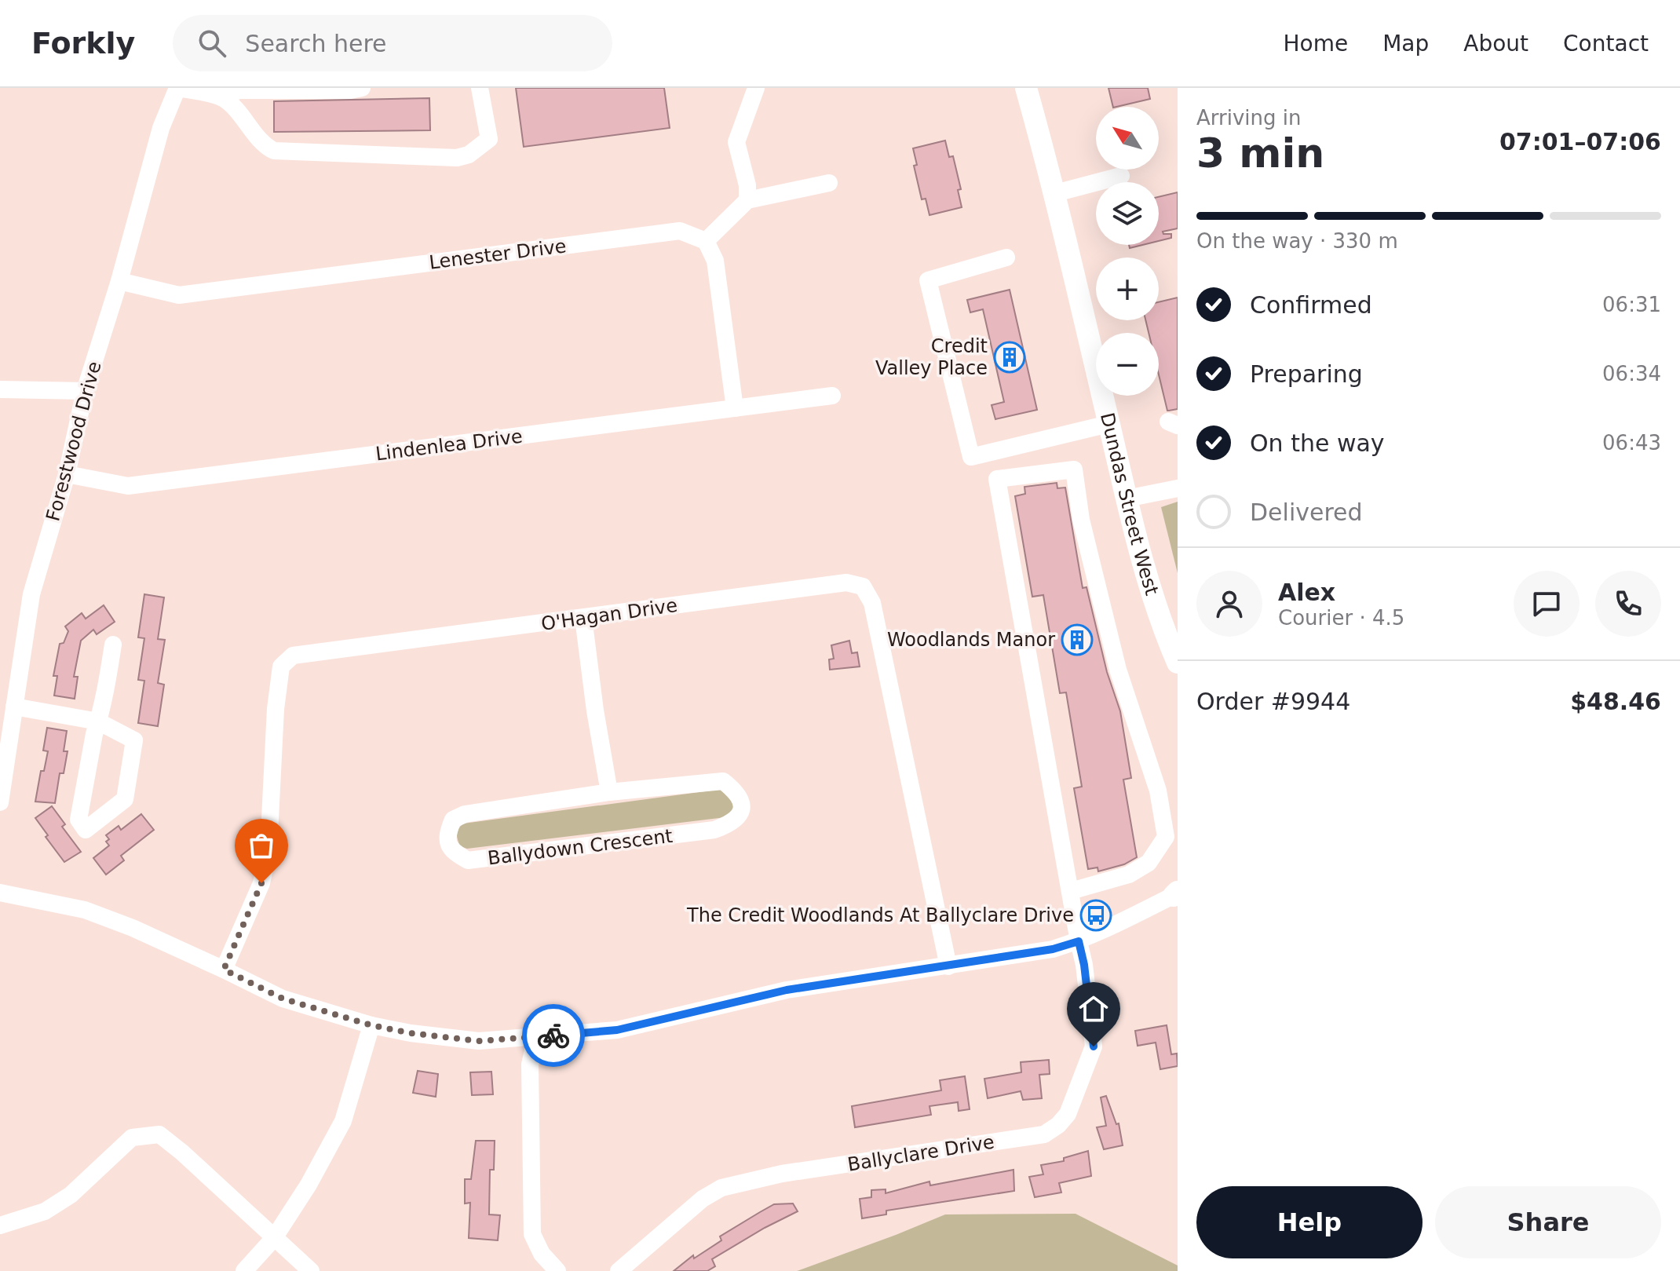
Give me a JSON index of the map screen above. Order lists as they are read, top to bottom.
{
  "streets": {
    "main road": ["Dundas Street West"],
    "street": [
      "Lenester Drive",
      "Forestwood Drive",
      "Lindenlea Drive",
      "O'Hagan Drive",
      "Ballydown Crescent",
      "Ballyclare Drive"
    ]
  },
  "crossings": [
    ["Lenester Drive", "Forestwood Drive"],
    ["Forestwood Drive", "Lindenlea Drive"]
  ],
  "places": {
    "building": ["Credit Valley Place", "Woodlands Manor"],
    "bus stop": ["The Credit Woodlands At Ballyclare Drive"]
  },
  "north": "top left",
  "page": {
    "header": "Forkly",
    "search": "Search here",
    "nav": [
      "Home",
      "Map",
      "About",
      "Contact"
    ],
    "heading": ["3 min", "Arriving in", "07:01–07:06"],
    "panel": [
      "Alex",
      "Courier · 4.5",
      "Order #9944",
      "$48.46"
    ],
    "map_buttons": ["+", "−"],
    "bar": "On the way · 330 m",
    "list": [
      ["Confirmed", "06:31"],
      ["Preparing", "06:34"],
      ["On the way", "06:43"],
      "Delivered"
    ],
    "buttons": ["Help", "Share"]
  }
}
